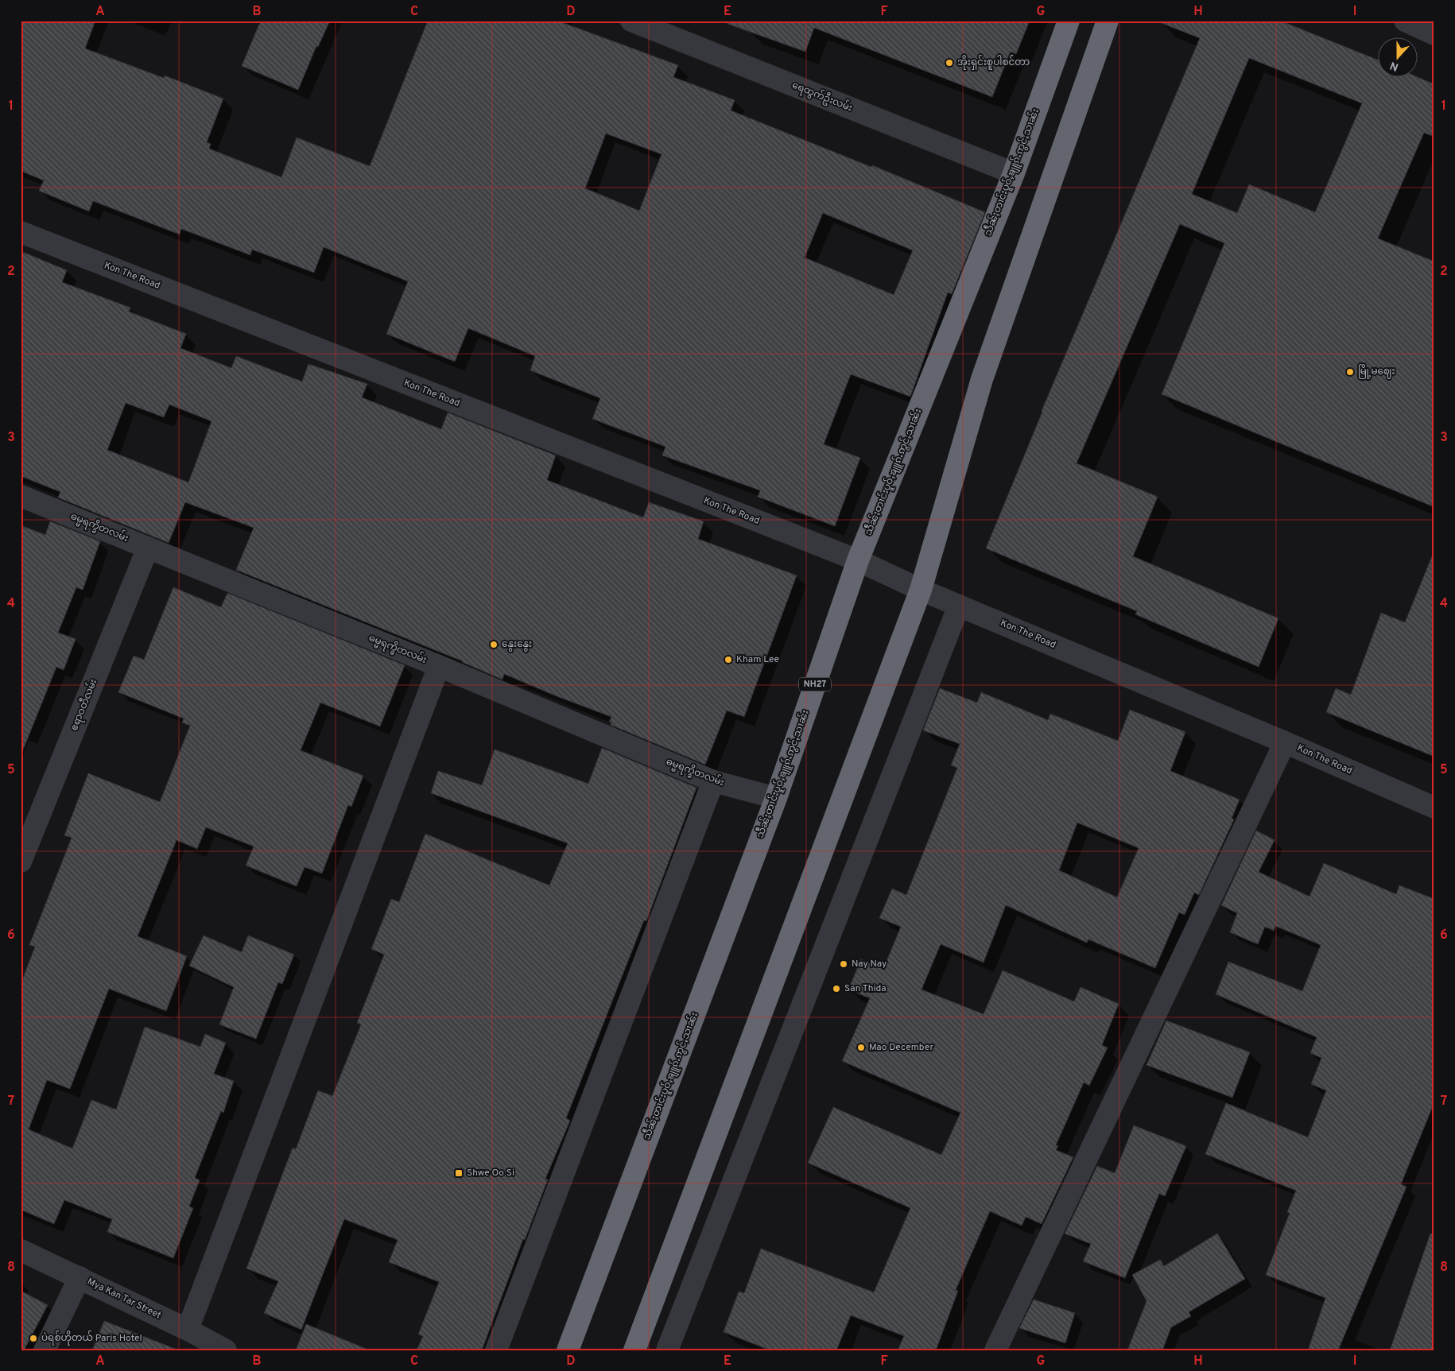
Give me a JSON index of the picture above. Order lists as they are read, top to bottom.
{
  "streets": {
    "highway": ["သဵႅၼ်ႈတၢင်းပူဝ်ႇၶျူၵ်ႉဢွင်ႇသၢၼ်း", "NH27"],
    "street": [
      "ရေထွက်ဦးလမ်း",
      "Kon The Road",
      "ဓမ္မရက္ခိတလမ်း",
      "ဧရာဝတီလမ်း",
      "Mya Kan Tar Street"
    ]
  },
  "crossings": [
    ["ရေထွက်ဦးလမ်း", "သဵႅၼ်ႈတၢင်းပူဝ်ႇၶျူၵ်ႉဢွင်ႇသၢၼ်း"],
    ["သဵႅၼ်ႈတၢင်းပူဝ်ႇၶျူၵ်ႉဢွင်ႇသၢၼ်း", "Kon The Road"],
    ["သဵႅၼ်ႈတၢင်းပူဝ်ႇၶျူၵ်ႉဢွင်ႇသၢၼ်း", "ဓမ္မရက္ခိတလမ်း"],
    ["ဓမ္မရက္ခိတလမ်း", "ဧရာဝတီလမ်း"]
  ],
  "places": {
    "other": [
      "အိုးရှင်းစူပါစင်တာ",
      "မြို့မဈေး",
      "နွေးနွေး",
      "Kham Lee",
      "Nay Nay",
      "San Thida",
      "Mao December",
      "ပဲရစ်ဟိုတယ် Paris Hotel"
    ],
    "transit": ["Shwe Oo Si"]
  },
  "north": "bottom",
  "grid": {
    "columns": [
      "A",
      "B",
      "C",
      "D",
      "E",
      "F",
      "G",
      "H",
      "I"
    ],
    "rows": [
      "1",
      "2",
      "3",
      "4",
      "5",
      "6",
      "7",
      "8"
    ]
  }
}
